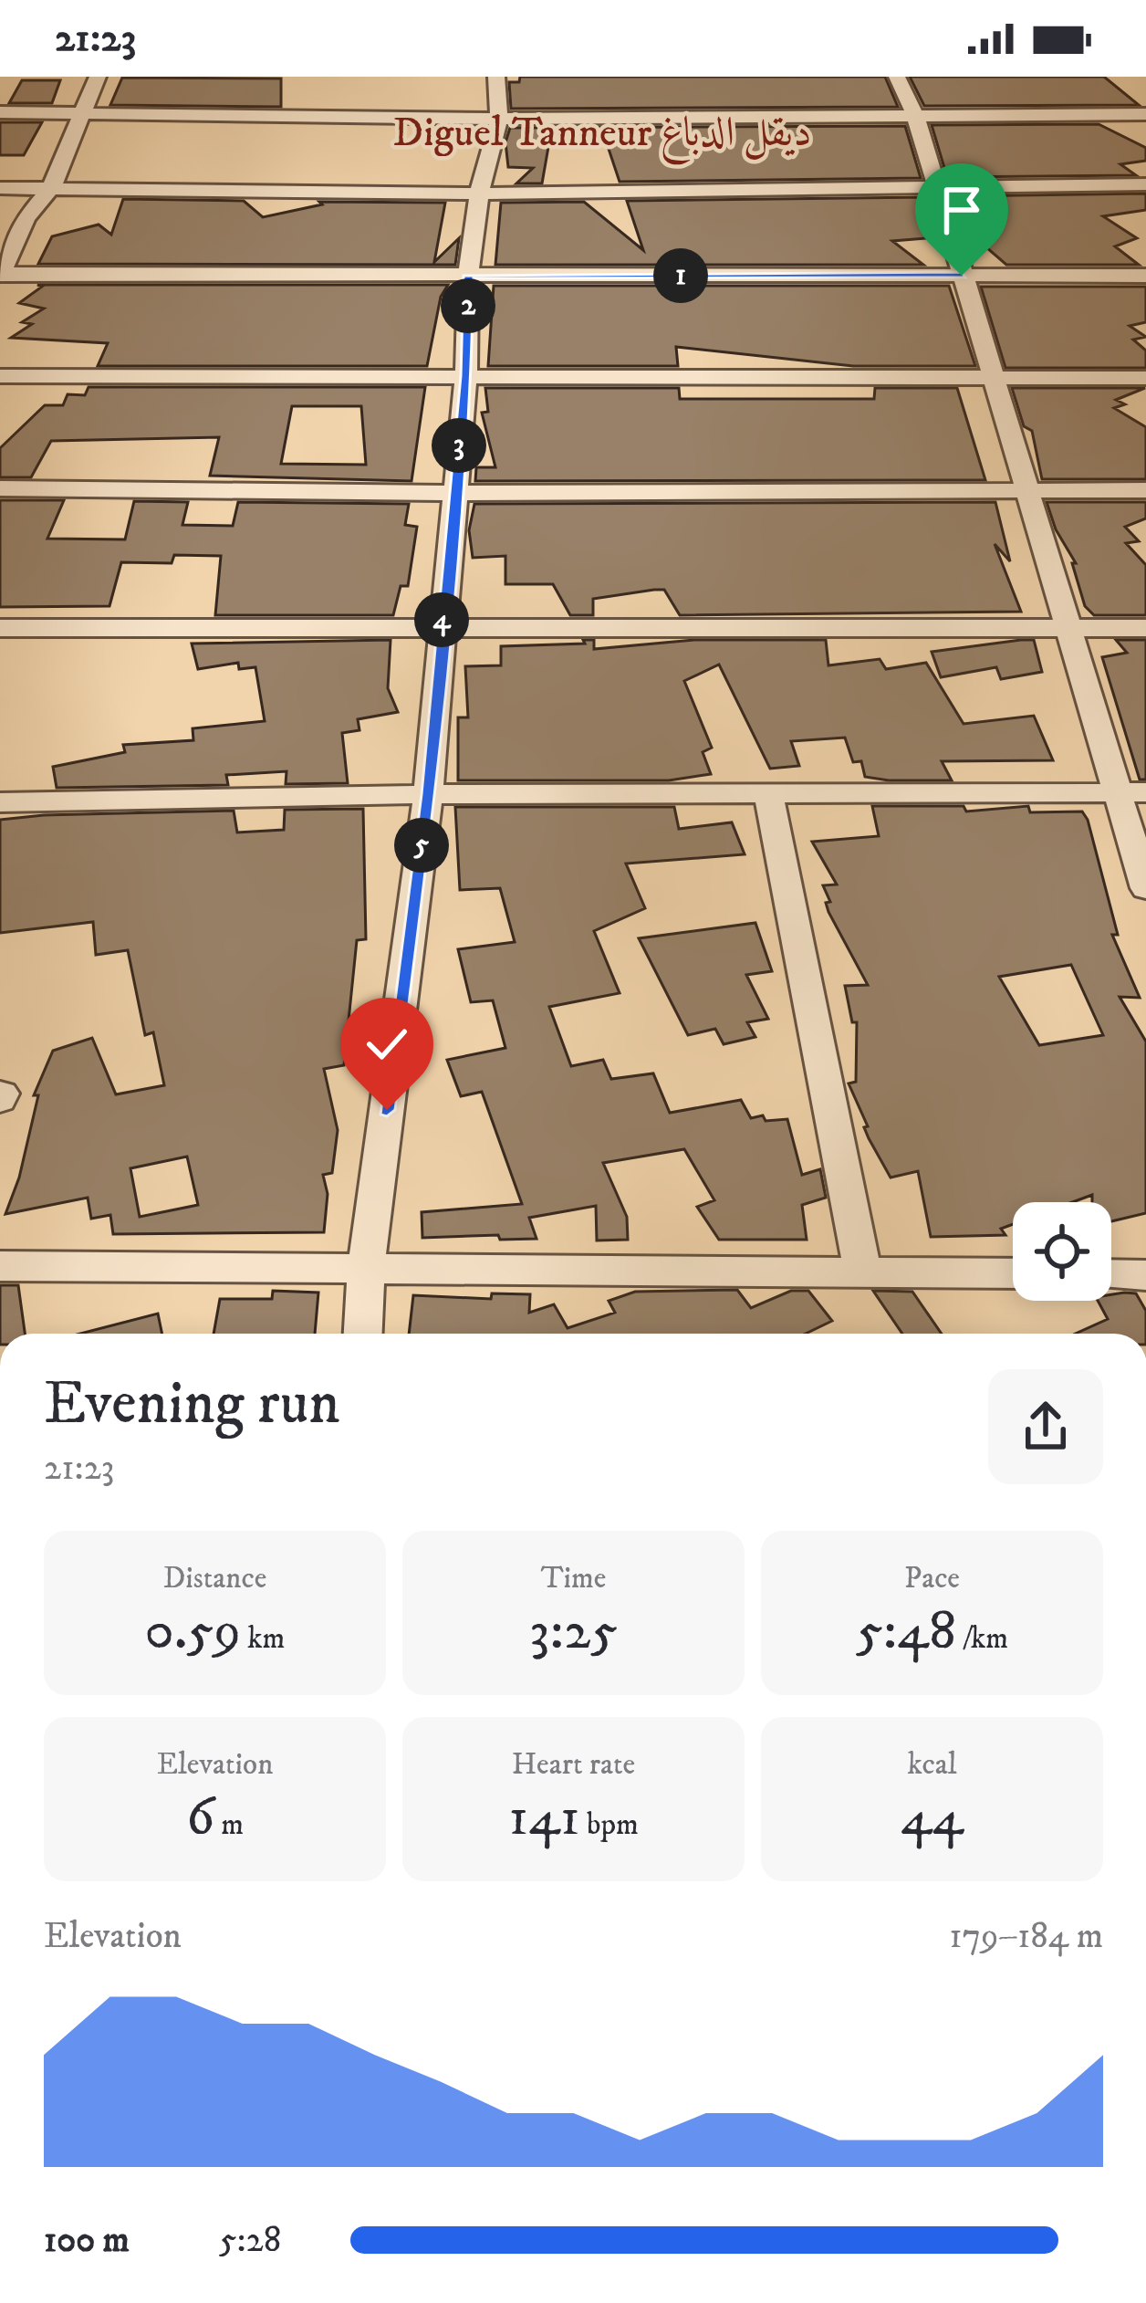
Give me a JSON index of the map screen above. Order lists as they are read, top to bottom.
{
  "districts": ["Diguel Tanneur ديقل الدباغ"],
  "page": {
    "status": "21:23",
    "pins": [
      "1",
      "2",
      "3",
      "4",
      "5"
    ],
    "heading": ["Evening run", "21:23"],
    "stats": [
      ["Distance", "0.59 km"],
      ["Time", "3:25"],
      ["Pace", "5:48 /km"],
      ["Elevation", "6 m"],
      ["Heart rate", "141 bpm"],
      ["kcal", "44"]
    ],
    "chart": ["Elevation", "179–184 m"],
    "list": [
      {
        "name": "100 m",
        "note": "5:28"
      }
    ]
  }
}
